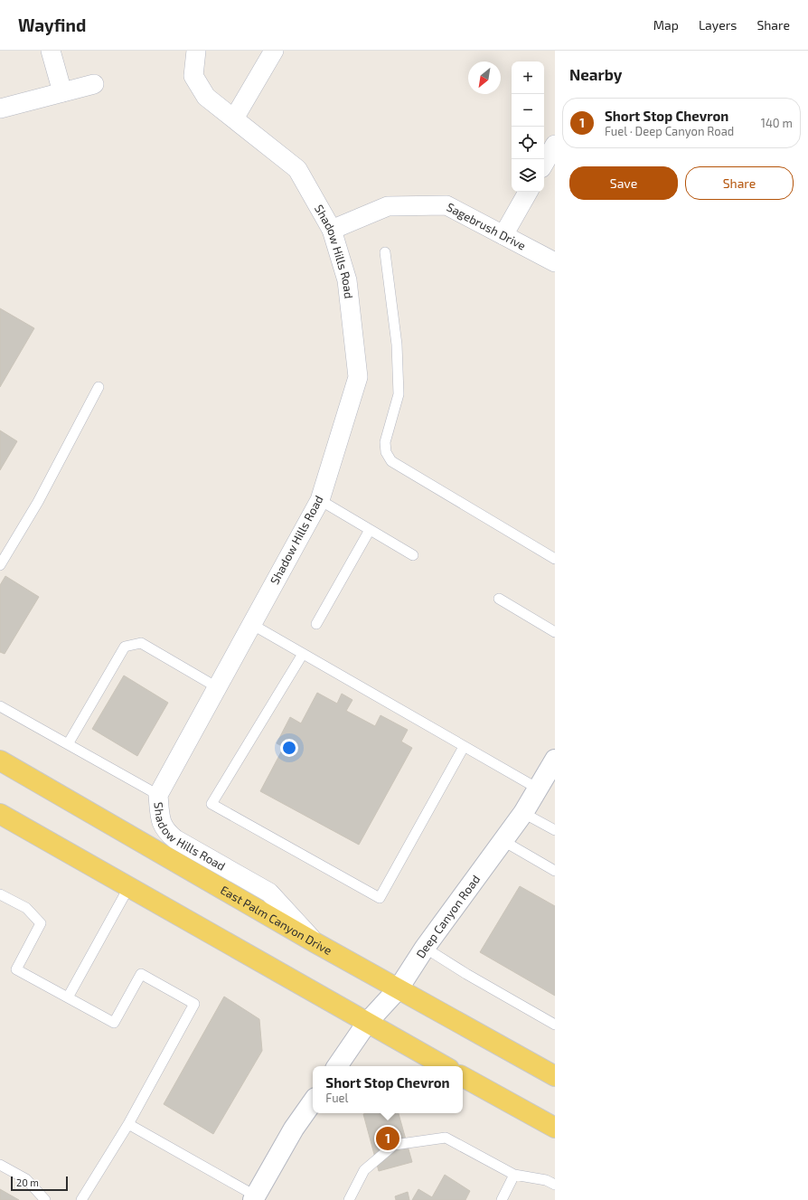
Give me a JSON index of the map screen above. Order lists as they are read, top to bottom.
{
  "streets": {
    "main road": ["East Palm Canyon Drive"],
    "street": ["Sagebrush Drive", "Shadow Hills Road", "Deep Canyon Road"]
  },
  "crossings": [
    ["Sagebrush Drive", "Shadow Hills Road"],
    ["Shadow Hills Road", "East Palm Canyon Drive"],
    ["Deep Canyon Road", "East Palm Canyon Drive"]
  ],
  "scale_bar": "20 m",
  "north": "bottom left",
  "page": {
    "header": "Wayfind",
    "nav": ["Map", "Layers", "Share"],
    "heading": "Nearby",
    "map_buttons": ["+", "−"],
    "list": [
      {
        "mark": "1",
        "name": "Short Stop Chevron",
        "note": "Fuel · Deep Canyon Road",
        "value": "140 m"
      }
    ],
    "buttons": ["Save", "Share"],
    "popup": ["Short Stop Chevron", "Fuel"],
    "pins": "1",
    "scale": "20 m"
  }
}
